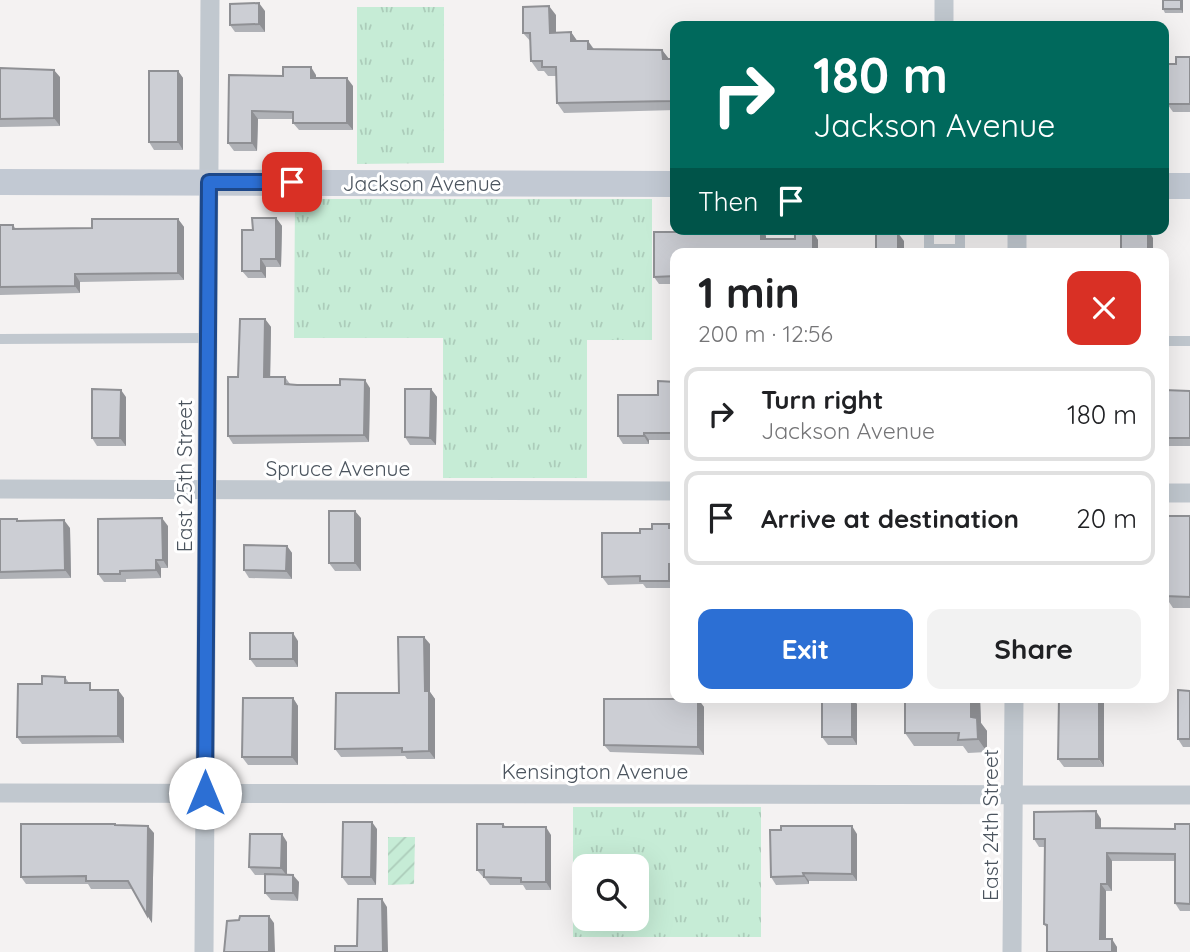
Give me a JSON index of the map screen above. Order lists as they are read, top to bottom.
{
  "streets": {
    "street": [
      "Jackson Avenue",
      "Spruce Avenue",
      "East 25th Street",
      "Kensington Avenue",
      "East 24th Street"
    ]
  },
  "crossings": [
    ["Jackson Avenue", "East 25th Street"],
    ["Spruce Avenue", "East 25th Street"],
    ["East 25th Street", "Kensington Avenue"],
    ["Kensington Avenue", "East 24th Street"]
  ],
  "page": {
    "turn": ["180 m", "Jackson Avenue"],
    "then": "Then",
    "heading": ["1 min", "200 m · 12:56"],
    "list": [
      {
        "name": "Turn right",
        "note": "Jackson Avenue",
        "value": "180 m"
      },
      {
        "name": "Arrive at destination",
        "value": "20 m"
      }
    ],
    "buttons": ["Exit", "Share"]
  }
}
